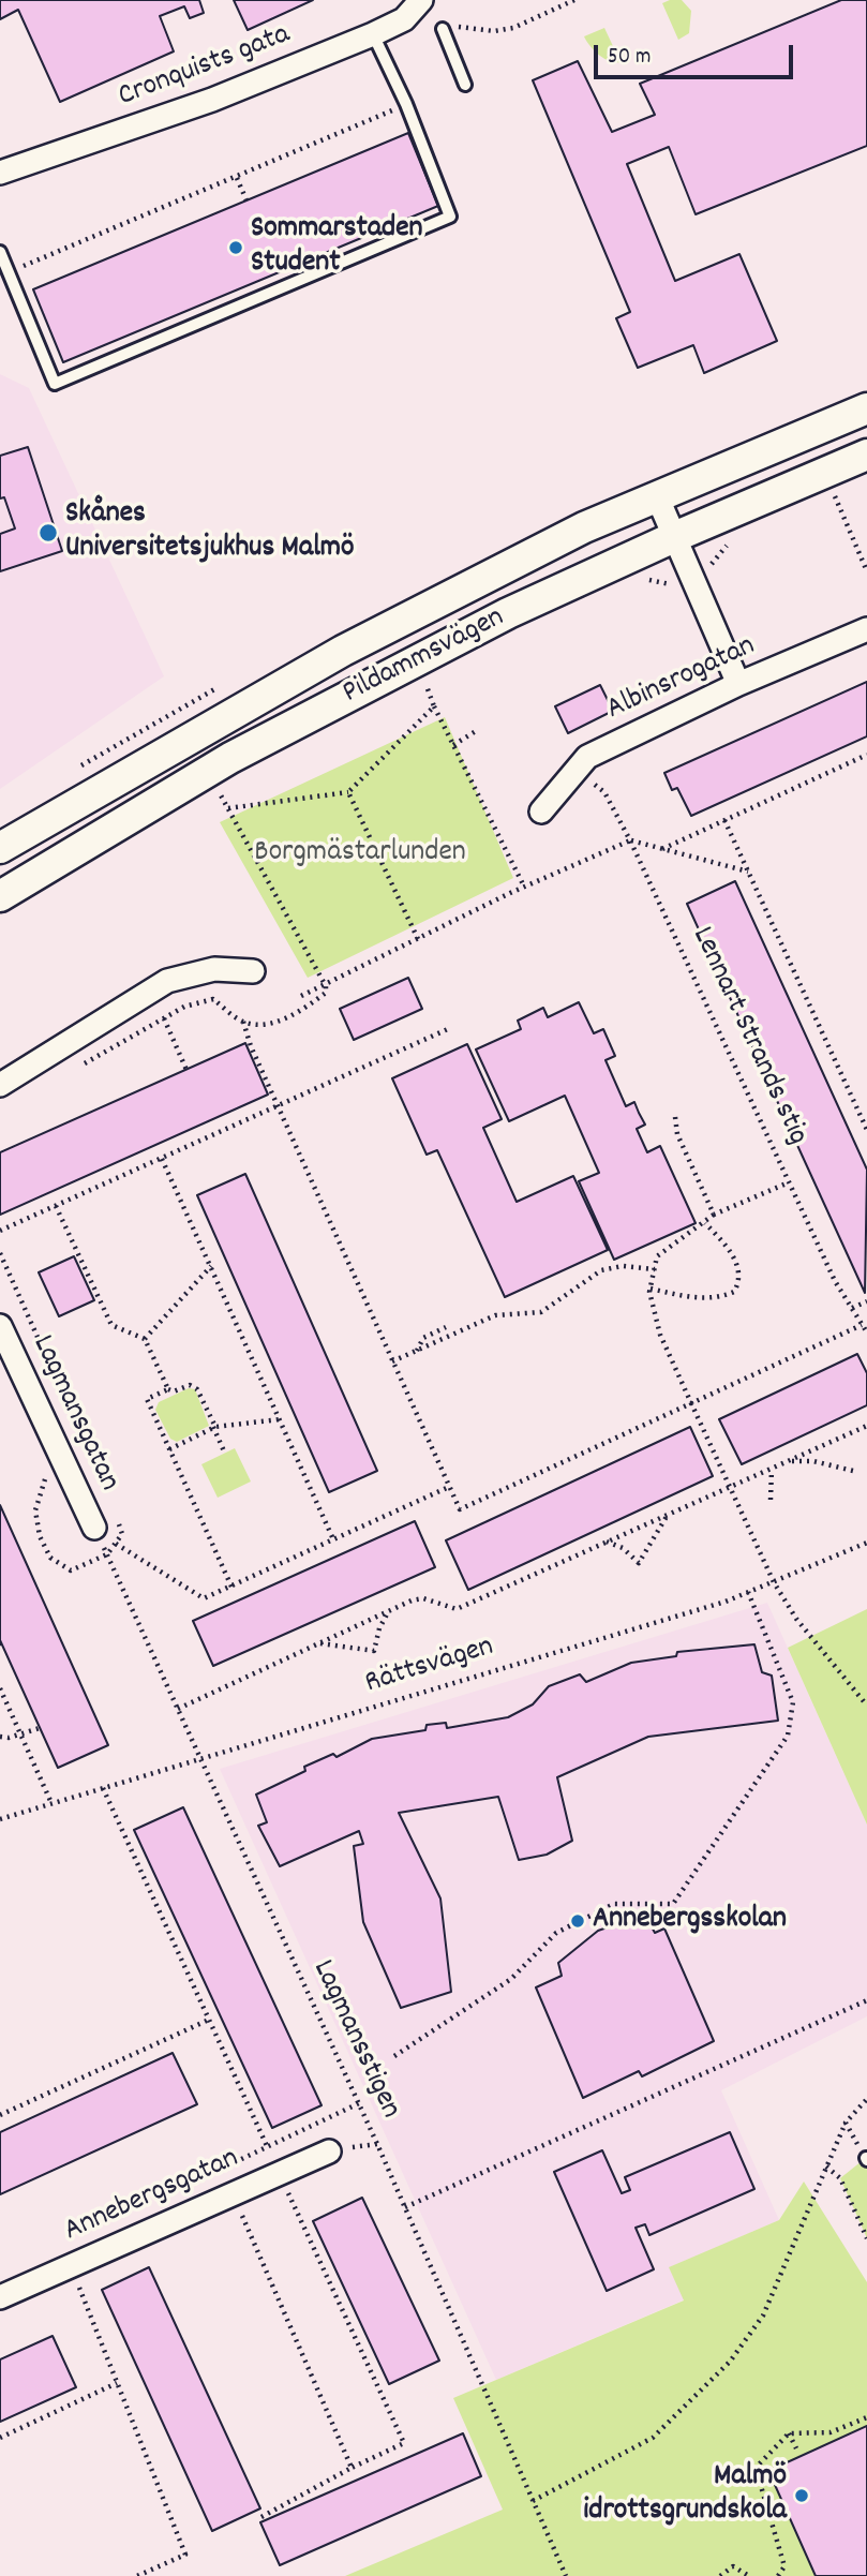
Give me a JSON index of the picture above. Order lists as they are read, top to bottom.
{
  "streets": {
    "main road": ["Pildammsvägen"],
    "street": [
      "Cronquists gata",
      "Albinsrogatan",
      "Lagmansgatan",
      "Annebergsgatan"
    ],
    "path": ["Lennart Strands stig", "Rättsvägen", "Lagmansstigen"]
  },
  "crossings": [
    ["Albinsrogatan", "Lennart Strands stig"],
    ["Lagmansgatan", "Lagmansstigen"],
    ["Rättsvägen", "Lagmansstigen"]
  ],
  "parks": ["Borgmästarlunden"],
  "places": [
    "Sommarstaden Student",
    "Skånes Universitetsjukhus Malmö",
    "Annebergsskolan",
    "Malmö idrottsgrundskola"
  ],
  "scale_bar": "50 m"
}
